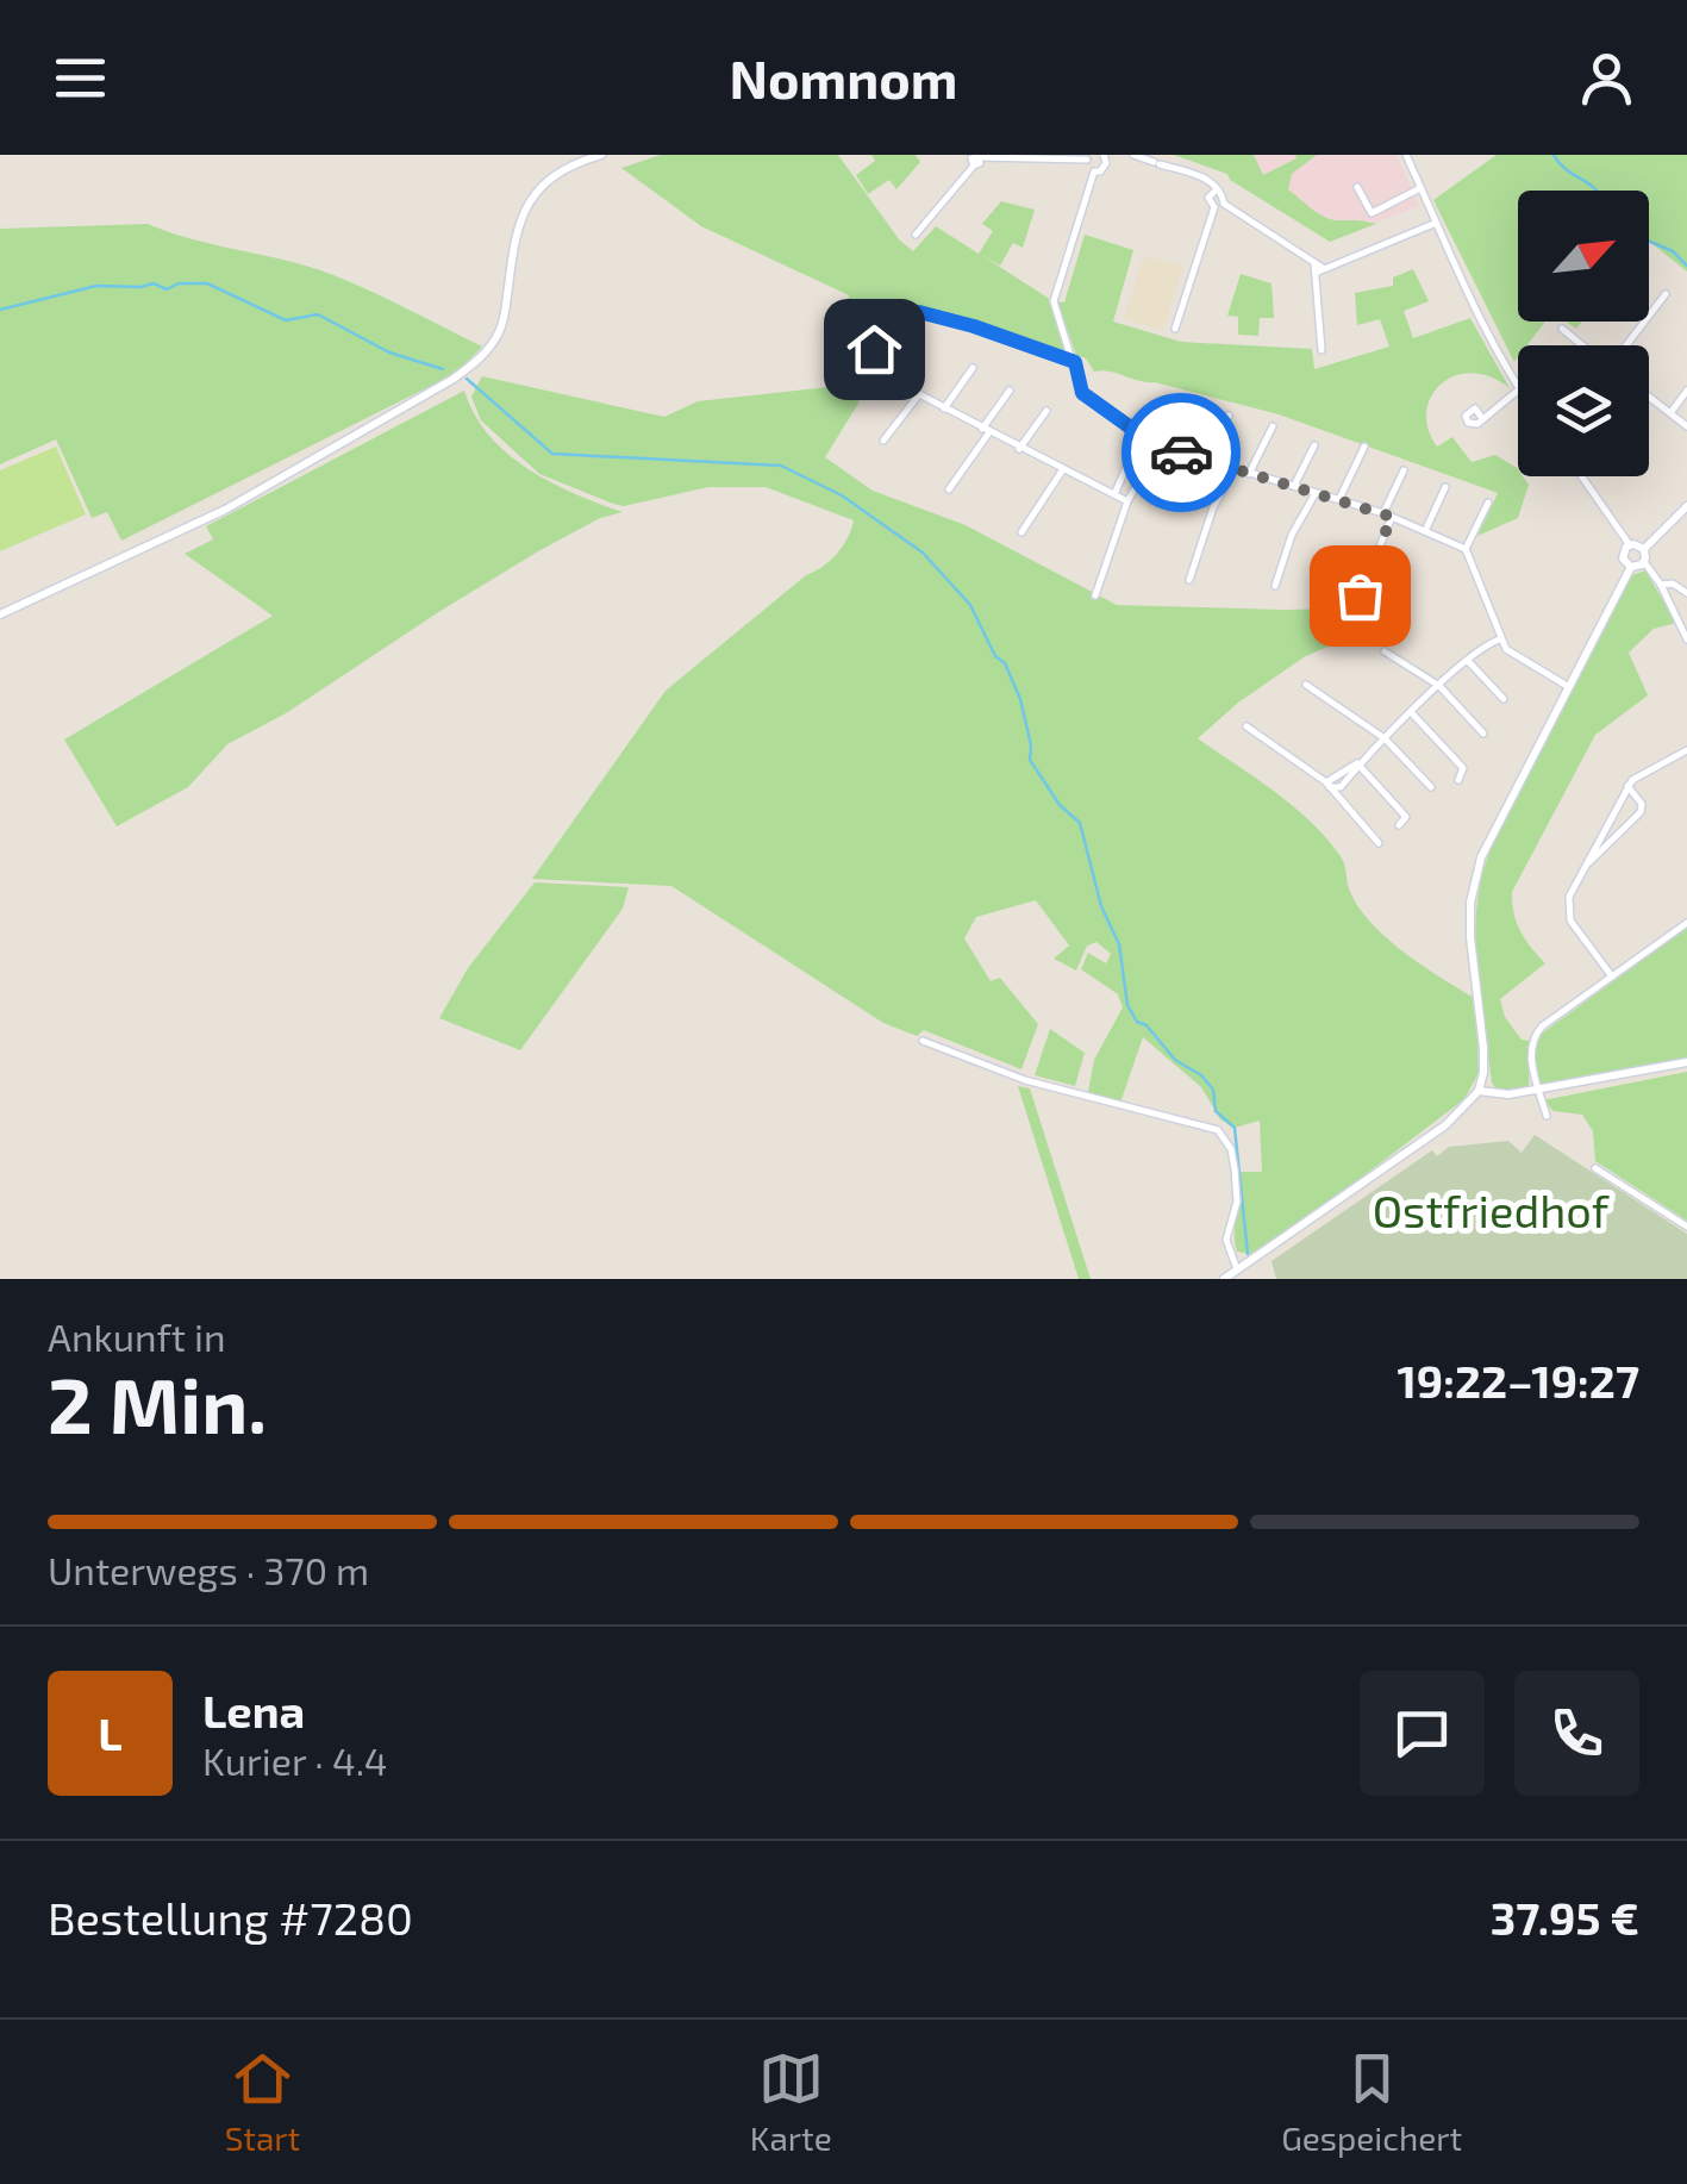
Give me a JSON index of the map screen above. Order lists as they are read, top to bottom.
{
  "parks": ["Ostfriedhof"],
  "north": "top right",
  "page": {
    "header": "Nomnom",
    "heading": ["2 Min.", "Ankunft in", "19:22–19:27"],
    "panel": [
      "Lena",
      "Kurier · 4.4",
      "Bestellung #7280",
      "37.95 €"
    ],
    "bar": "Unterwegs · 370 m",
    "round": "L",
    "tabs": ["Start", "Karte", "Gespeichert"]
  }
}
